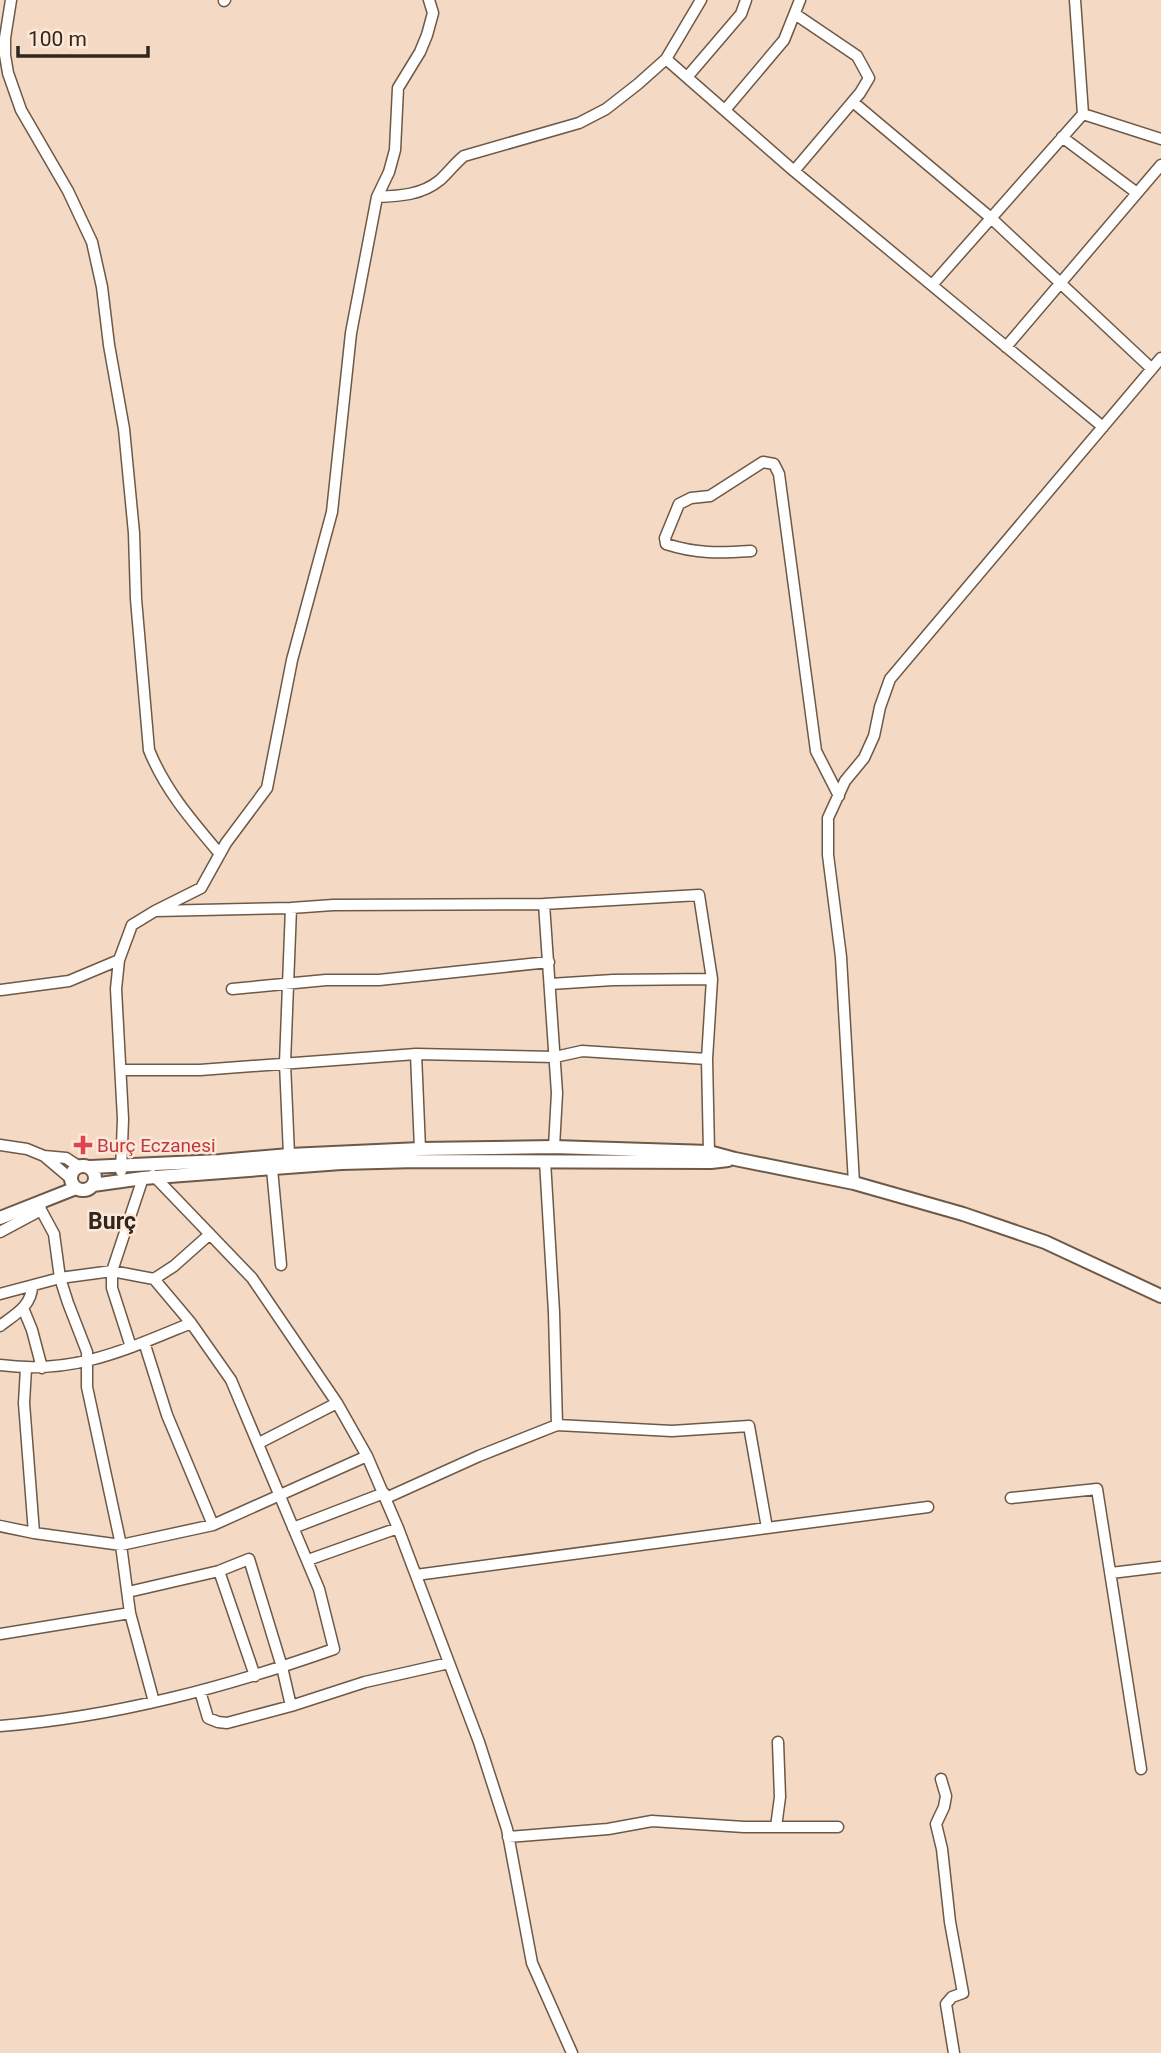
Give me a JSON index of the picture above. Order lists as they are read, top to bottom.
{
  "districts": ["Burç"],
  "places": {
    "health": ["Burç Eczanesi"]
  },
  "scale_bar": "100 m"
}
